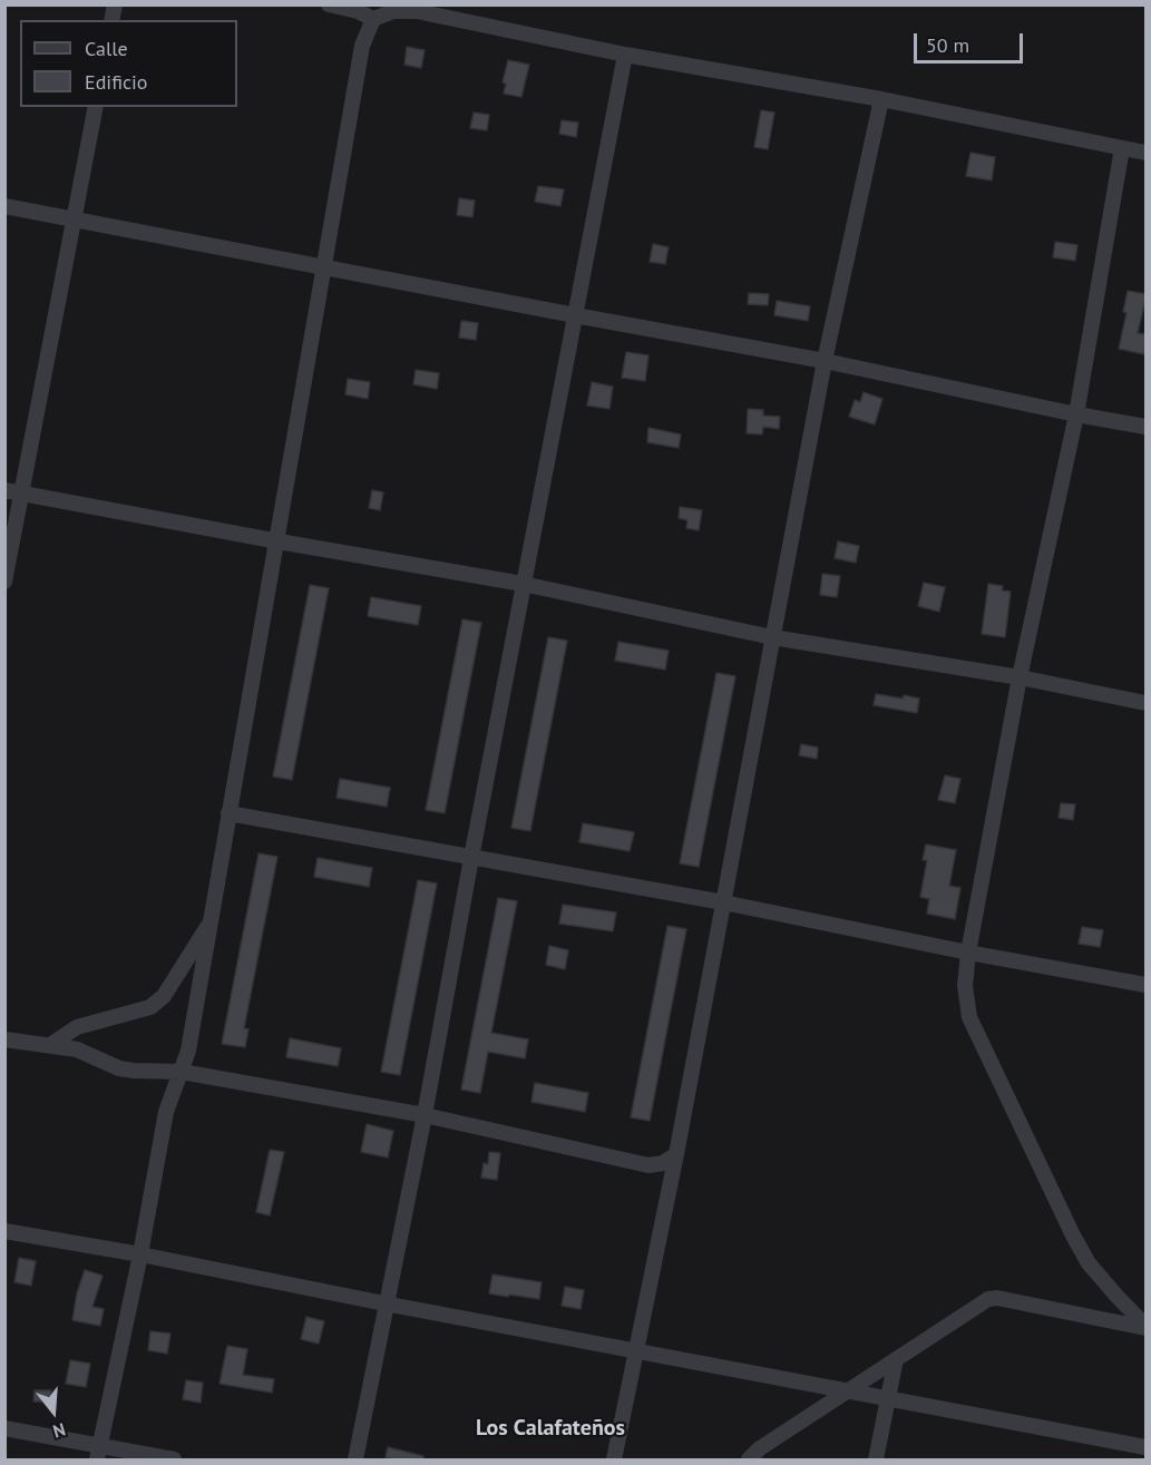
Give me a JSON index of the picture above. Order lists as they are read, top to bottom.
{
  "districts": ["Los Calafateños"],
  "legend": ["Calle", "Edificio"],
  "scale_bar": "50 m",
  "north": "bottom"
}
